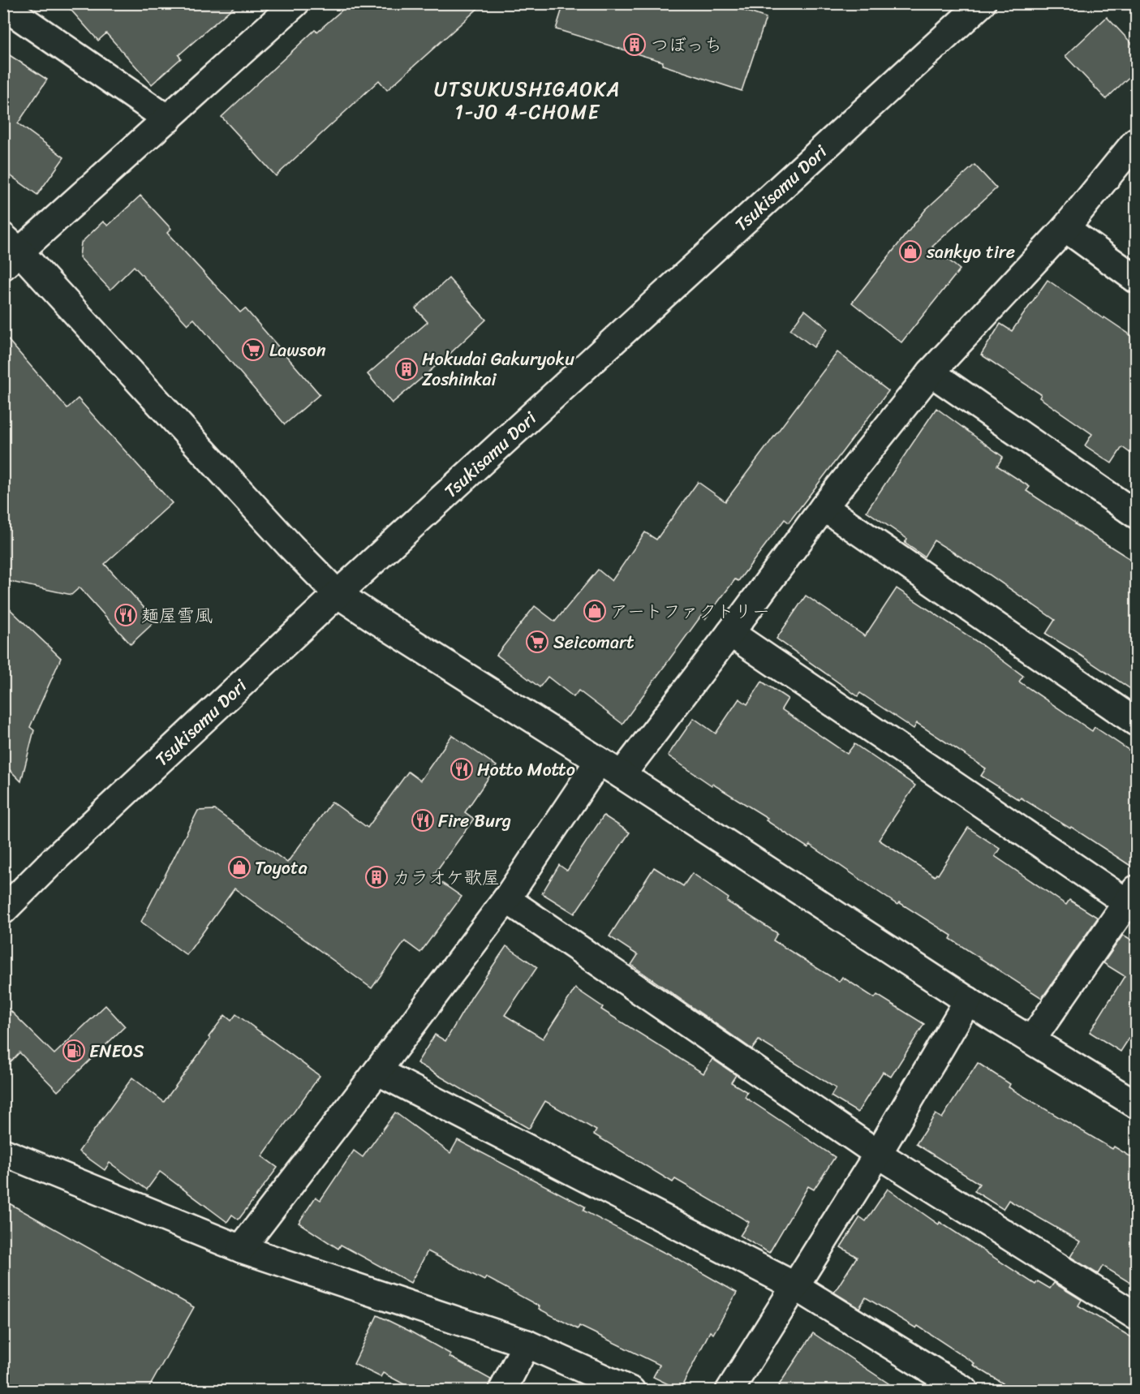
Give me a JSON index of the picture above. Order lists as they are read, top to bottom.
{
  "streets": {
    "main road": ["Tsukisamu Dori"]
  },
  "districts": ["UTSUKUSHIGAOKA 1-JO 4-CHOME"],
  "places": {
    "building": ["つぼっち", "Hokudai Gakuryoku Zoshinkai", "カラオケ歌屋"],
    "shop": ["sankyo tire", "アートファクトリー", "Toyota"],
    "supermarket": ["Lawson", "Seicomart"],
    "restaurant": ["麺屋雪風", "Hotto Motto", "Fire Burg"],
    "fuel station": ["ENEOS"]
  }
}
